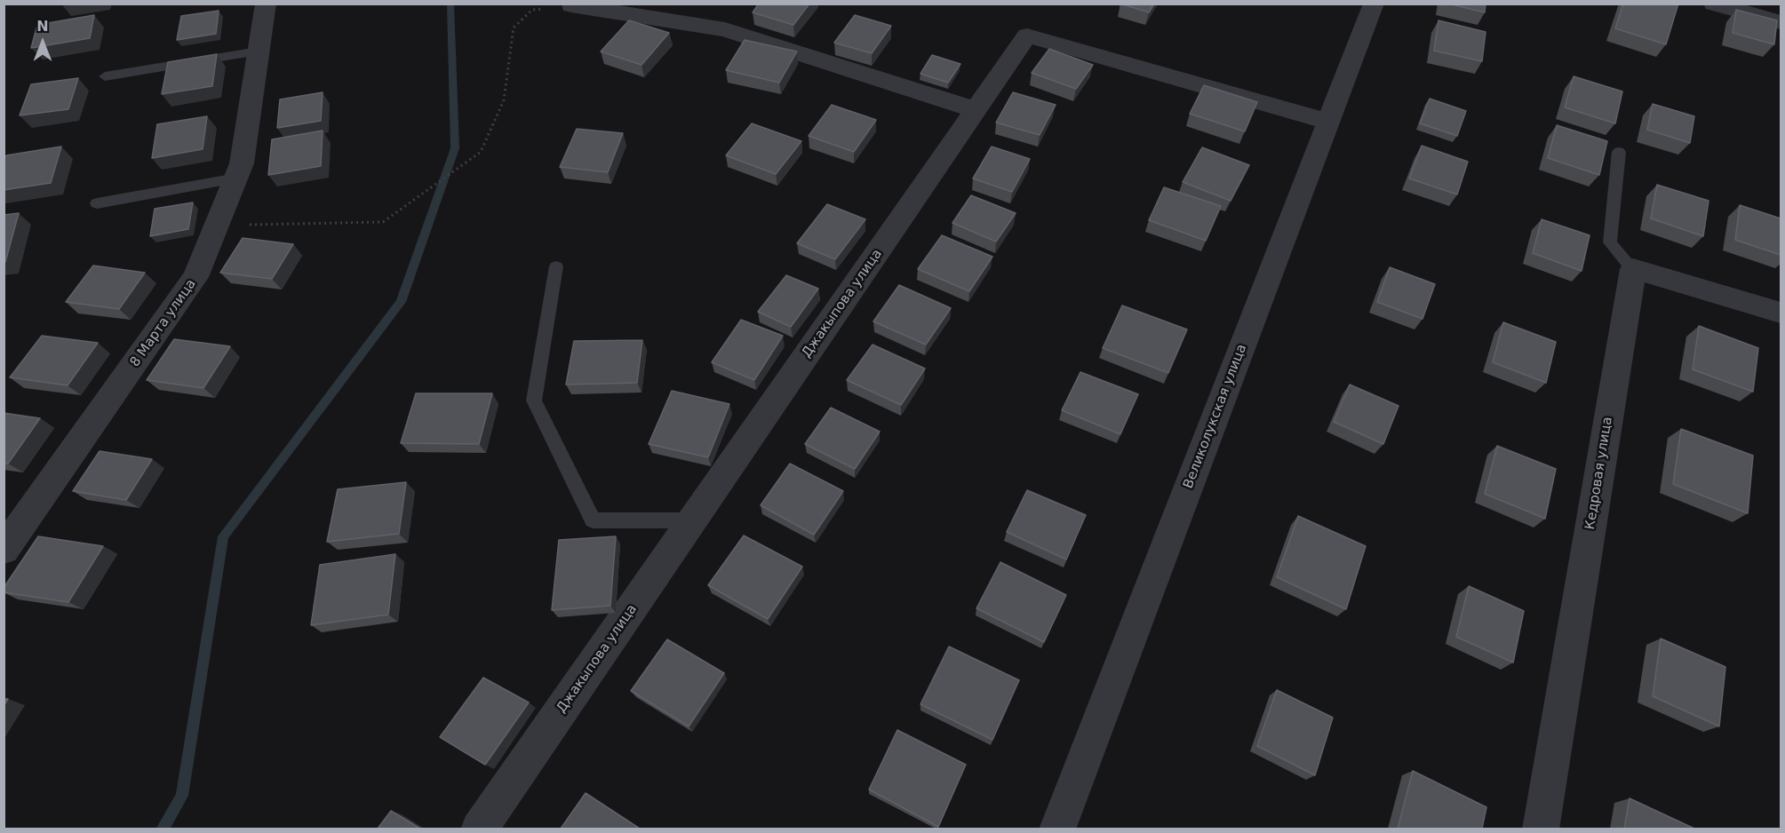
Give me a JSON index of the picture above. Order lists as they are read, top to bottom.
{
  "streets": {
    "street": [
      "Джакыпова улица",
      "8 Марта улица",
      "Великолукская улица",
      "Кедровая улица"
    ]
  },
  "crossings": [
    ["Джакыпова улица", "Великолукская улица"]
  ],
  "north": "top"
}
